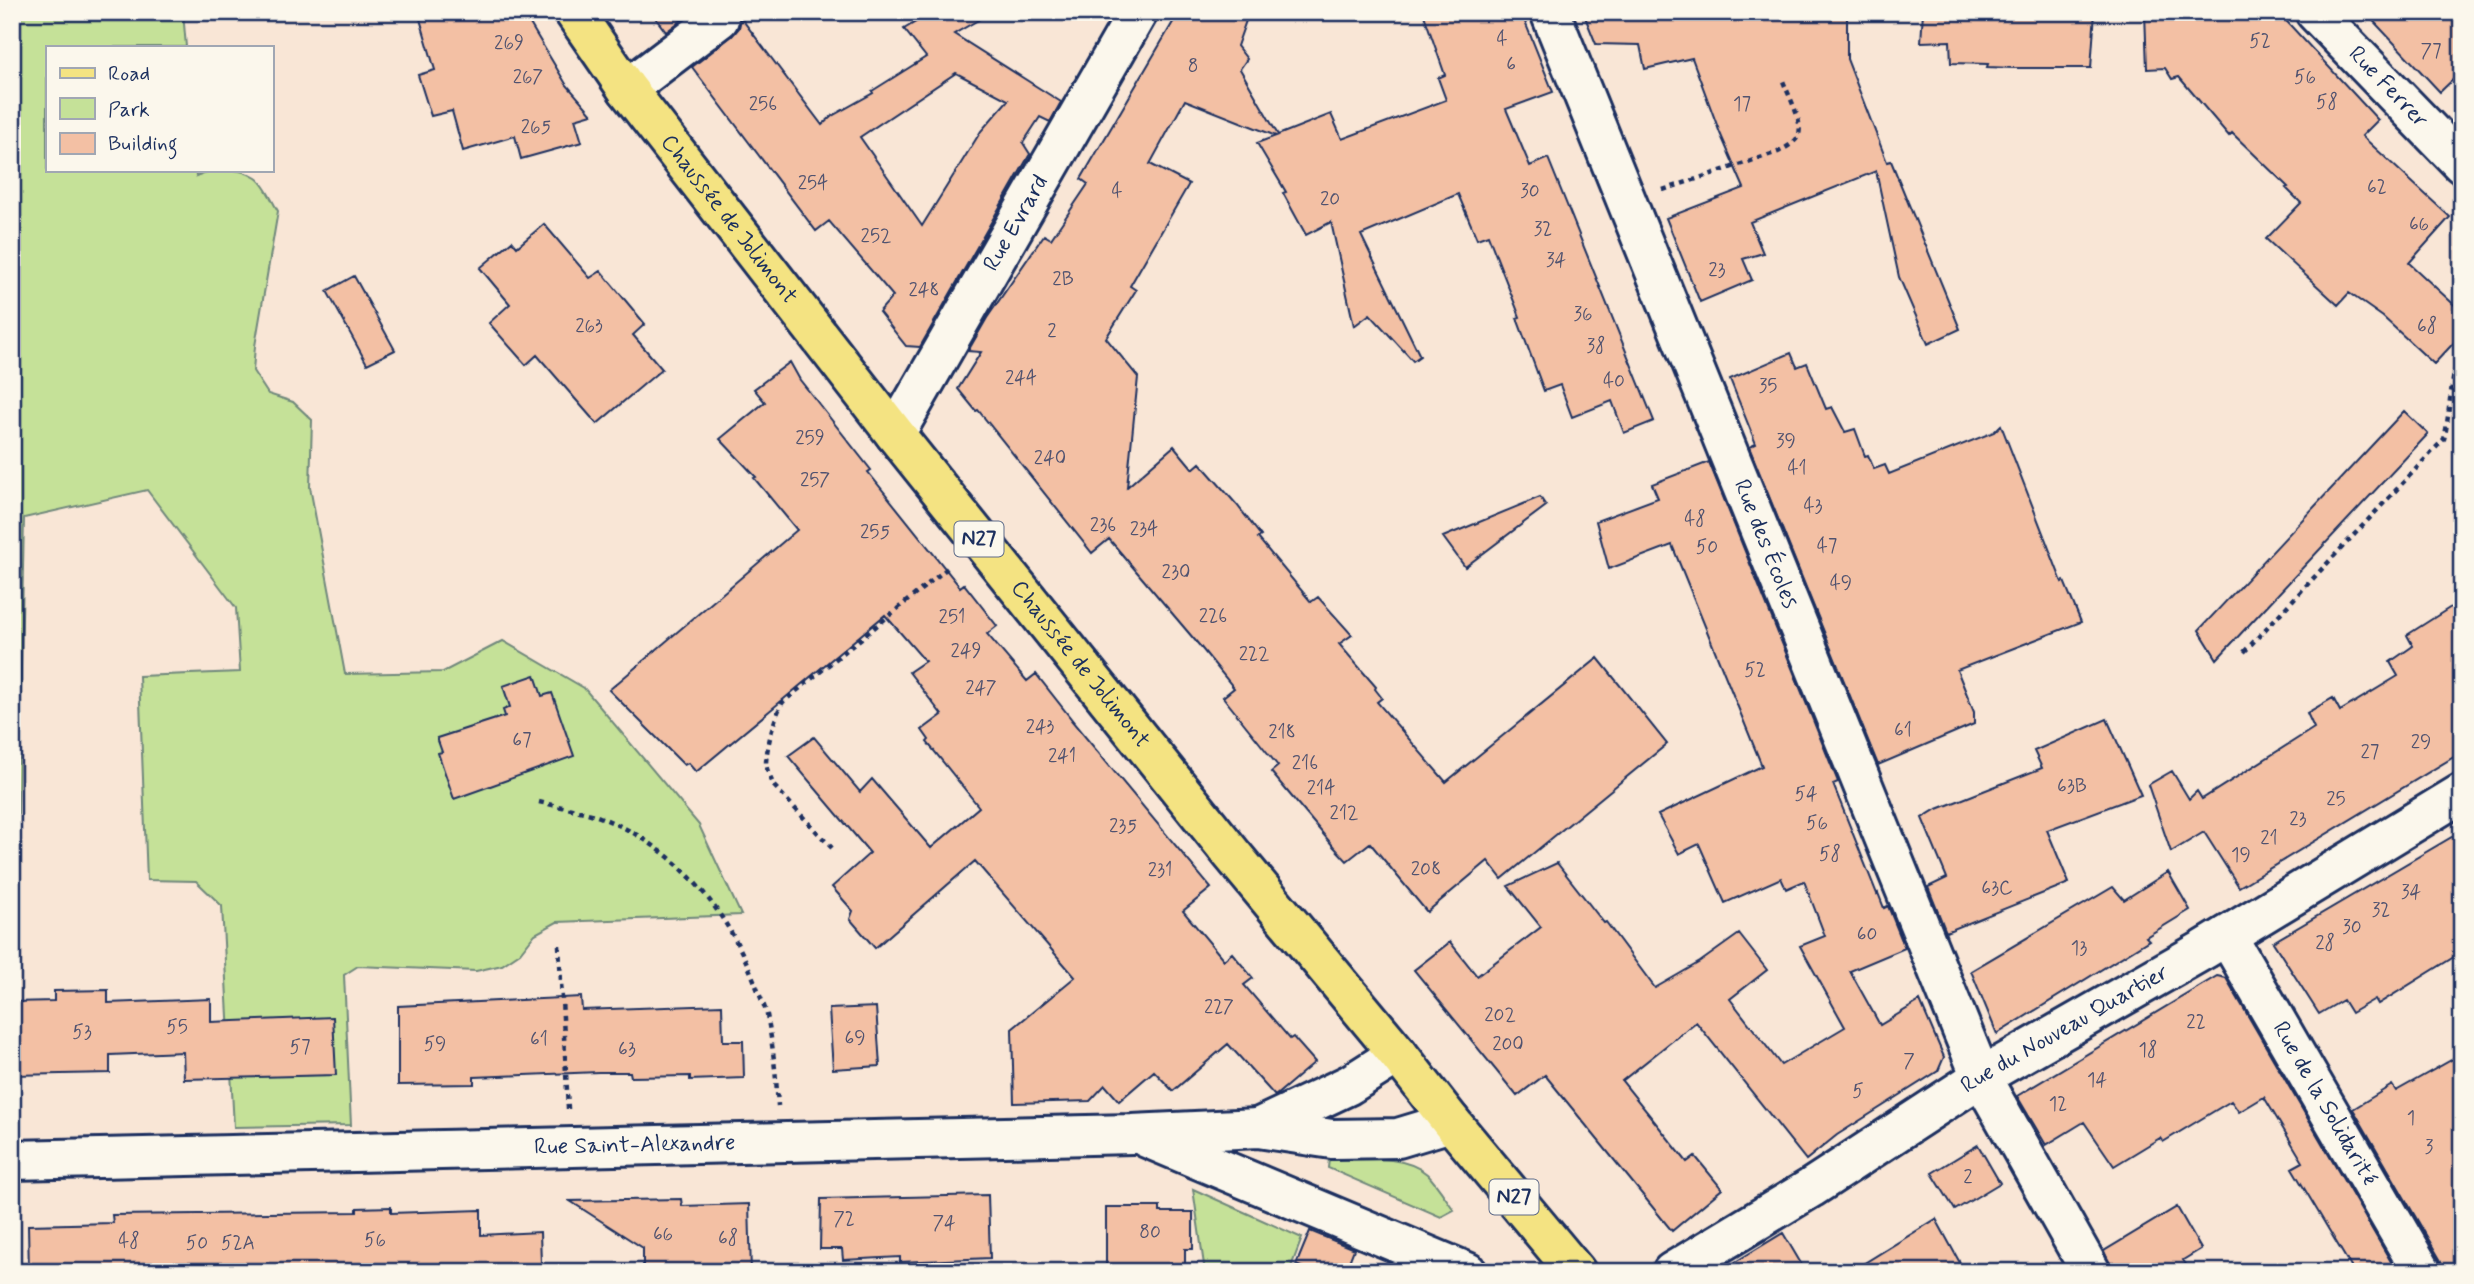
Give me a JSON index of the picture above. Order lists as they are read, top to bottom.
{
  "streets": {
    "main road": ["Chaussée de Jolimont", "N27"],
    "street": [
      "Rue Ferrer",
      "Rue Evrard",
      "Rue des Écoles",
      "Rue du Nouveau Quartier",
      "Rue de la Solidarité",
      "Rue Saint-Alexandre"
    ]
  },
  "crossings": [
    ["Chaussée de Jolimont", "Rue Evrard"],
    ["Chaussée de Jolimont", "Rue Saint-Alexandre"],
    ["Rue des Écoles", "Rue du Nouveau Quartier"],
    ["Rue du Nouveau Quartier", "Rue de la Solidarité"]
  ],
  "house_numbers": [
    "4",
    "52",
    "269",
    "77",
    "6",
    "8",
    "267",
    "56",
    "58",
    "256",
    "17",
    "265",
    "254",
    "62",
    "4",
    "30",
    "20",
    "66",
    "32",
    "252",
    "34",
    "23",
    "2B",
    "248",
    "36",
    "263",
    "68",
    "2",
    "38",
    "244",
    "40",
    "35",
    "259",
    "39",
    "240",
    "41",
    "257",
    "43",
    "48",
    "236",
    "234",
    "255",
    "47",
    "50",
    "230",
    "49",
    "226",
    "251",
    "249",
    "222",
    "52",
    "247",
    "243",
    "61",
    "218",
    "67",
    "29",
    "27",
    "241",
    "216",
    "63B",
    "214",
    "54",
    "25",
    "212",
    "23",
    "56",
    "235",
    "21",
    "58",
    "19",
    "208",
    "231",
    "63C",
    "34",
    "32",
    "30",
    "60",
    "28",
    "13",
    "227",
    "202",
    "22",
    "55",
    "53",
    "69",
    "61",
    "59",
    "200",
    "57",
    "63",
    "18",
    "7",
    "14",
    "5",
    "12",
    "1",
    "3",
    "2",
    "72",
    "74",
    "80",
    "66",
    "68",
    "56",
    "48",
    "50",
    "52A"
  ],
  "legend": ["Road", "Park", "Building"]
}
